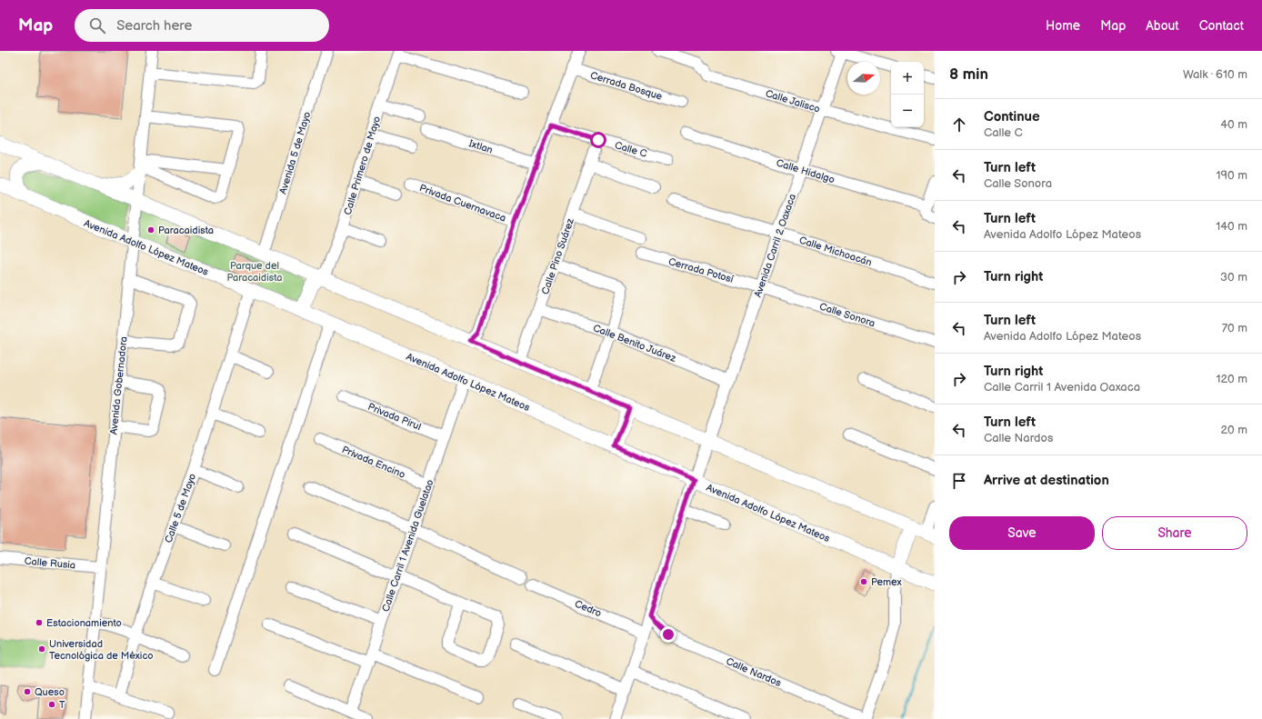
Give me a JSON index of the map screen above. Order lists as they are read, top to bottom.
{
  "streets": {
    "main road": ["Avenida Adolfo López Mateos"],
    "street": [
      "Cerrada Bosque",
      "Calle Jalisco",
      "Ixtlan",
      "Calle C",
      "Avenida 5 de Mayo",
      "Calle Primero de Mayo",
      "Calle Hidalgo",
      "Privada Cuernavaca",
      "Avenida Carril 2 Oaxaca",
      "Calle Michoacán",
      "Calle Pino Suárez",
      "Cerrada Potosí",
      "Calle Sonora",
      "Calle Benito Juárez",
      "Avenida Gobernadora",
      "Privada Pirul",
      "Privada Encino",
      "Calle 5 de Mayo",
      "Calle Carril 1 Avenida Guelatao",
      "Calle Rusia",
      "Cedro",
      "Calle Nardos"
    ]
  },
  "crossings": [
    ["Calle Jalisco", "Avenida Carril 2 Oaxaca"],
    ["Calle Hidalgo", "Avenida Carril 2 Oaxaca"],
    ["Avenida Carril 2 Oaxaca", "Avenida Adolfo López Mateos"],
    ["Avenida Carril 2 Oaxaca", "Calle Michoacán"],
    ["Avenida Carril 2 Oaxaca", "Cerrada Potosí"],
    ["Avenida Carril 2 Oaxaca", "Calle Sonora"],
    ["Avenida Carril 2 Oaxaca", "Calle Benito Juárez"],
    ["Avenida Carril 2 Oaxaca", "Cedro"],
    ["Avenida Carril 2 Oaxaca", "Calle Nardos"],
    ["Avenida Adolfo López Mateos", "Avenida Gobernadora"],
    ["Avenida Adolfo López Mateos", "Calle 5 de Mayo"],
    ["Avenida Adolfo López Mateos", "Calle Carril 1 Avenida Guelatao"],
    ["Calle Pino Suárez", "Calle Benito Juárez"],
    ["Cerrada Potosí", "Calle Sonora"],
    ["Avenida Gobernadora", "Calle Rusia"],
    ["Privada Pirul", "Calle Carril 1 Avenida Guelatao"],
    ["Privada Encino", "Calle Carril 1 Avenida Guelatao"]
  ],
  "parks": ["Parque del Paracaidista"],
  "places": [
    "Paracaidista",
    "Pemex",
    "Estacionamiento",
    "Universidad Tecnológica de México",
    "Queso",
    "T"
  ],
  "north": "right",
  "page": {
    "header": "Map",
    "search": "Search here",
    "nav": [
      "Home",
      "Map",
      "About",
      "Contact"
    ],
    "heading": ["8 min", "Walk · 610 m"],
    "map_buttons": ["+", "−"],
    "list": [
      ["Continue", "Calle C", "40 m"],
      ["Turn left", "Calle Sonora", "190 m"],
      ["Turn left", "Avenida Adolfo López Mateos", "140 m"],
      ["Turn right", "30 m"],
      ["Turn left", "Avenida Adolfo López Mateos", "70 m"],
      ["Turn right", "Calle Carril 1 Avenida Oaxaca", "120 m"],
      ["Turn left", "Calle Nardos", "20 m"],
      "Arrive at destination"
    ],
    "buttons": ["Save", "Share"]
  }
}
